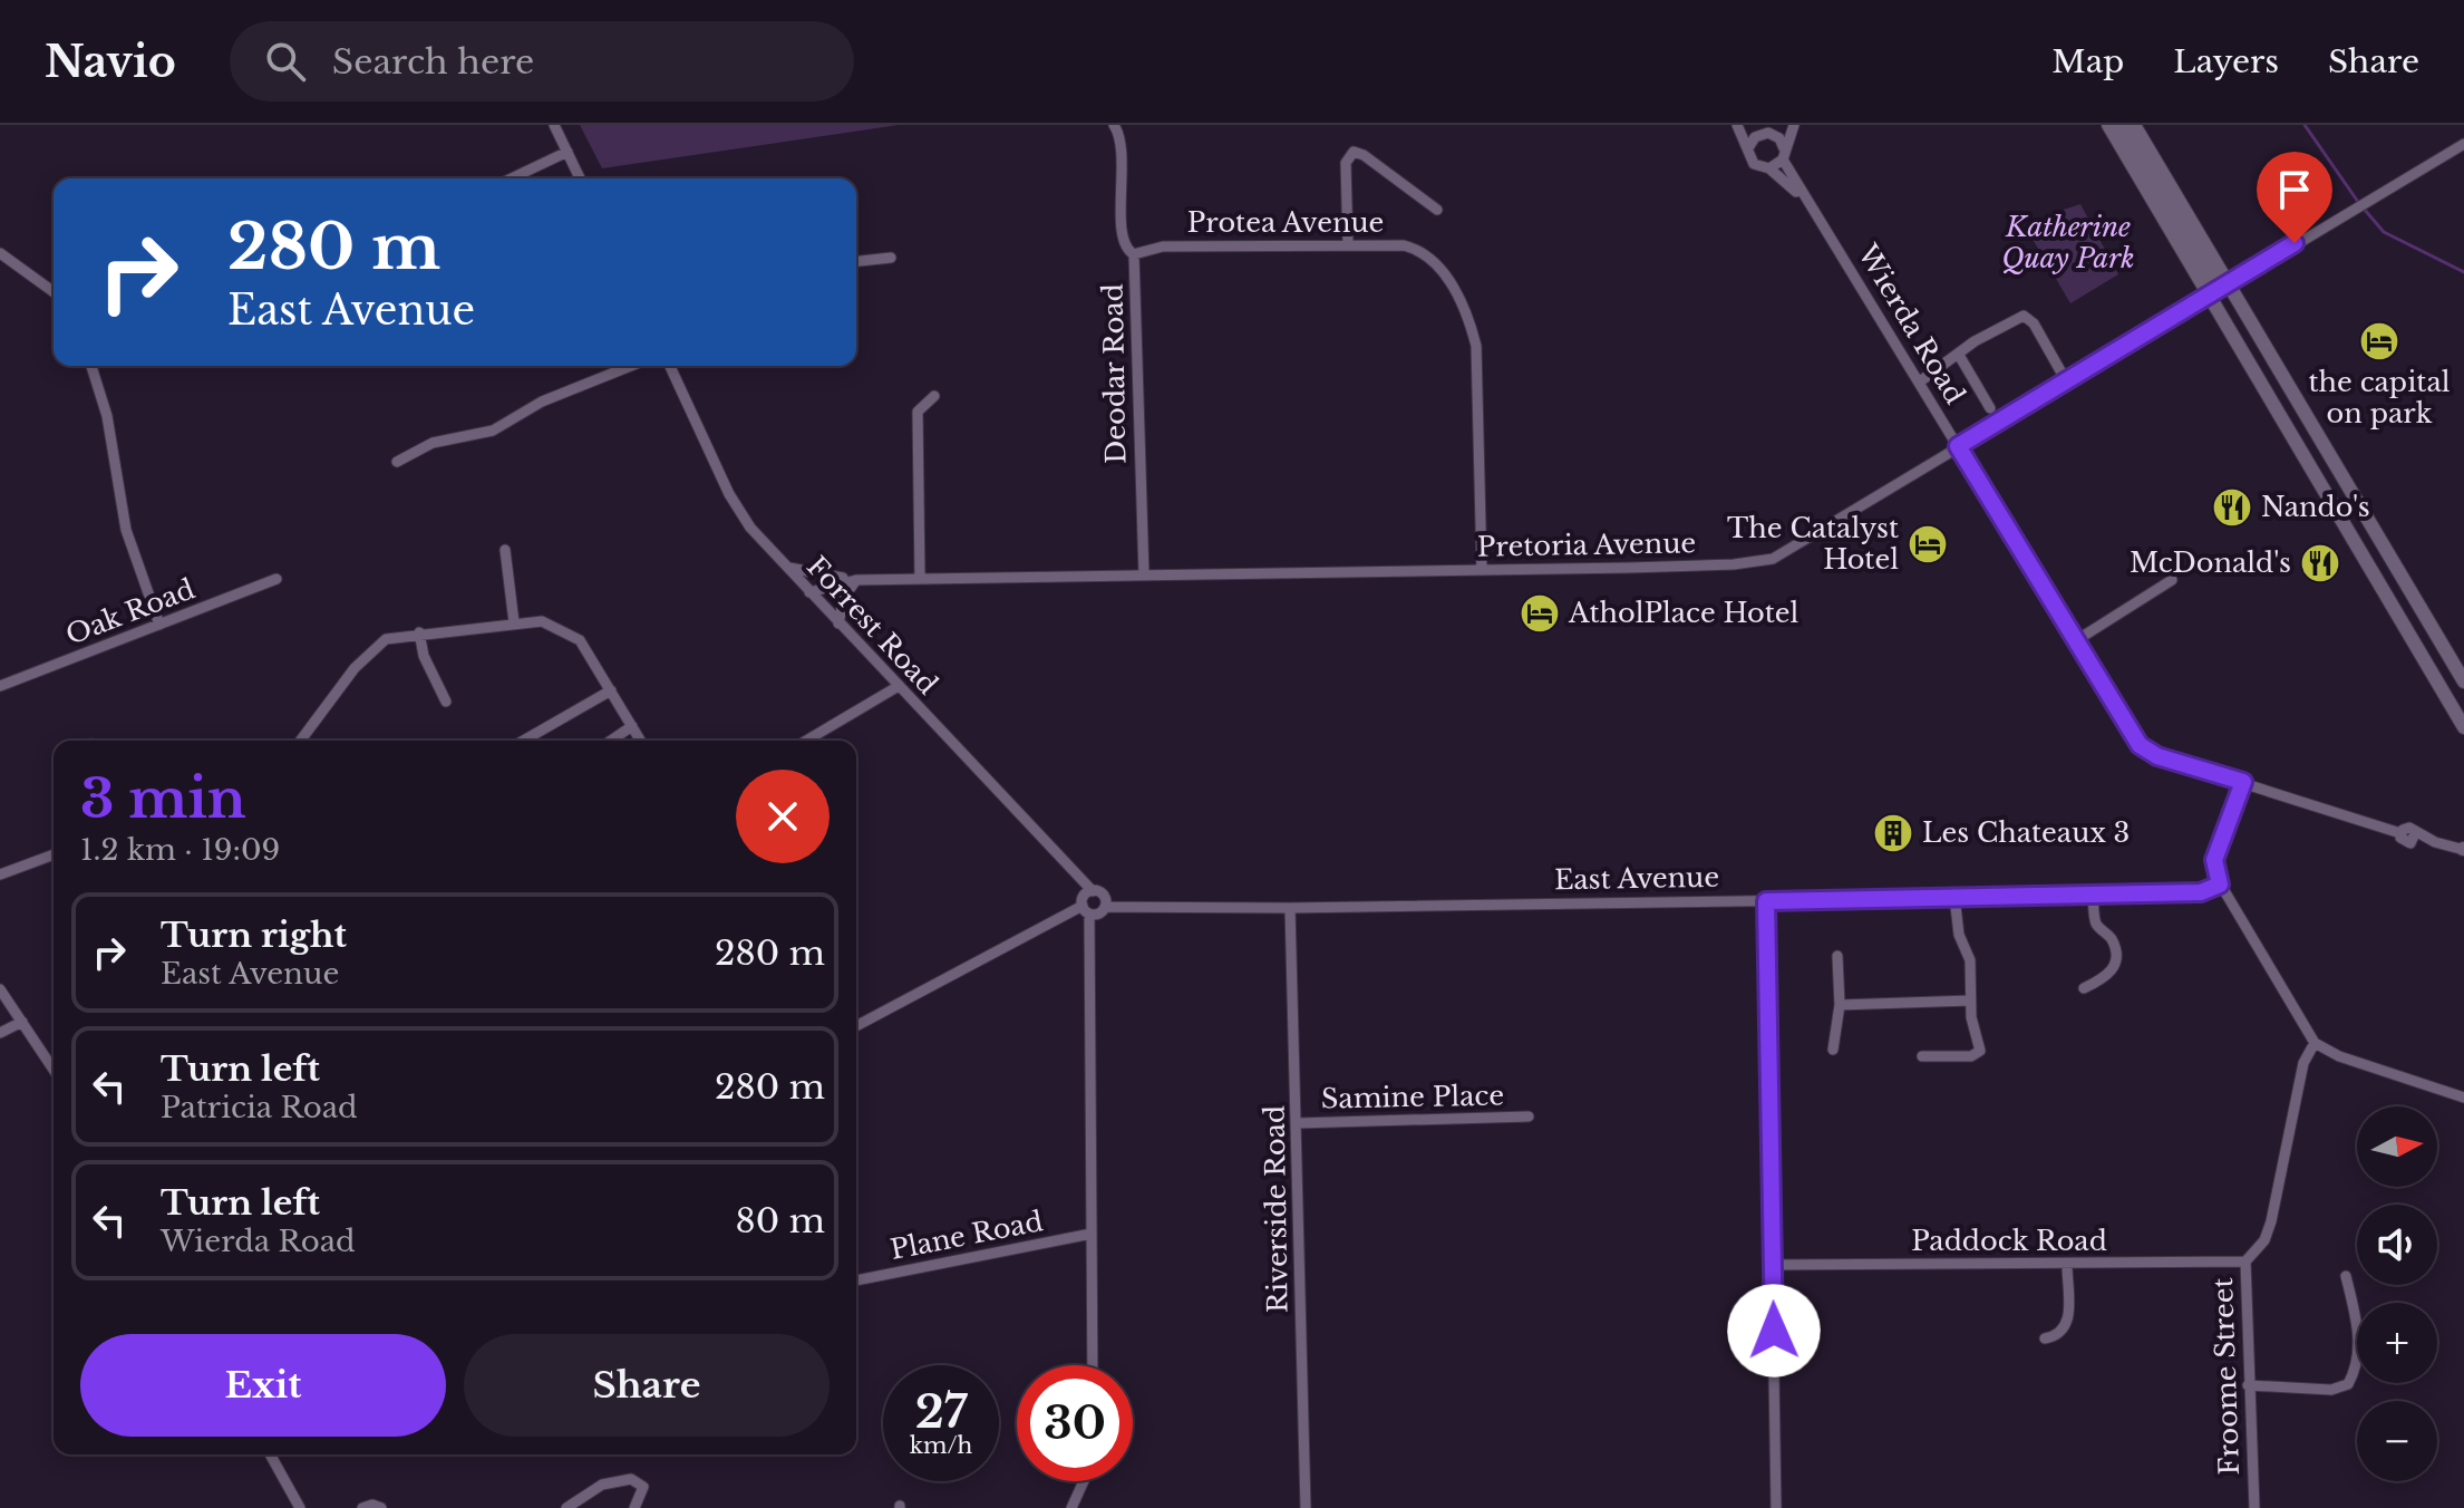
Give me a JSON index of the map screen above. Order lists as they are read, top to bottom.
{
  "streets": {
    "street": [
      "Protea Avenue",
      "Wierda Road",
      "Deodar Road",
      "Pretoria Avenue",
      "Oak Road",
      "Forrest Road",
      "East Avenue",
      "Samine Place",
      "Riverside Road",
      "Plane Road",
      "Paddock Road",
      "Froome Street"
    ]
  },
  "crossings": [
    ["Protea Avenue", "Deodar Road"],
    ["Protea Avenue", "Pretoria Avenue"],
    ["Wierda Road", "Pretoria Avenue"],
    ["Deodar Road", "Pretoria Avenue"],
    ["Pretoria Avenue", "Forrest Road"],
    ["Forrest Road", "East Avenue"],
    ["East Avenue", "Riverside Road"],
    ["Samine Place", "Riverside Road"],
    ["Paddock Road", "Froome Street"]
  ],
  "parks": ["Katherine Quay Park"],
  "places": {
    "hotel": ["the capital on park", "The Catalyst Hotel", "AtholPlace Hotel"],
    "restaurant": ["Nando's", "McDonald's"],
    "building": ["Les Chateaux 3"]
  },
  "north": "right",
  "page": {
    "header": "Navio",
    "search": "Search here",
    "nav": ["Map", "Layers", "Share"],
    "turn": ["280 m", "East Avenue"],
    "heading": ["3 min", "1.2 km · 19:09"],
    "list": [
      {
        "name": "Turn right",
        "note": "East Avenue",
        "value": "280 m"
      },
      {
        "name": "Turn left",
        "note": "Patricia Road",
        "value": "280 m"
      },
      {
        "name": "Turn left",
        "note": "Wierda Road",
        "value": "80 m"
      }
    ],
    "map_buttons": ["+", "−"],
    "buttons": ["Exit", "Share"],
    "speed": "27 km/h",
    "limit": "30"
  }
}
